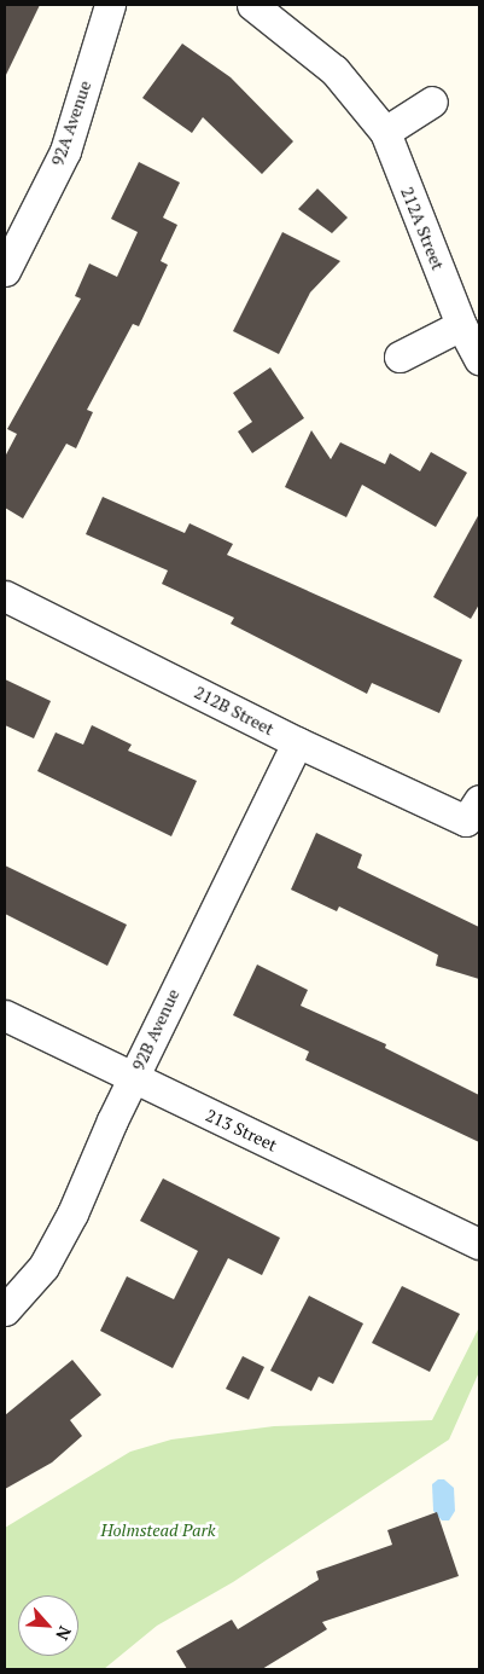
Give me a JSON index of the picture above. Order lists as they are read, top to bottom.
{
  "streets": {
    "street": [
      "92A Avenue",
      "212A Street",
      "212B Street",
      "92B Avenue",
      "213 Street"
    ]
  },
  "crossings": [
    ["212B Street", "92B Avenue"],
    ["92B Avenue", "213 Street"]
  ],
  "parks": ["Holmstead Park"],
  "north": "bottom right"
}
